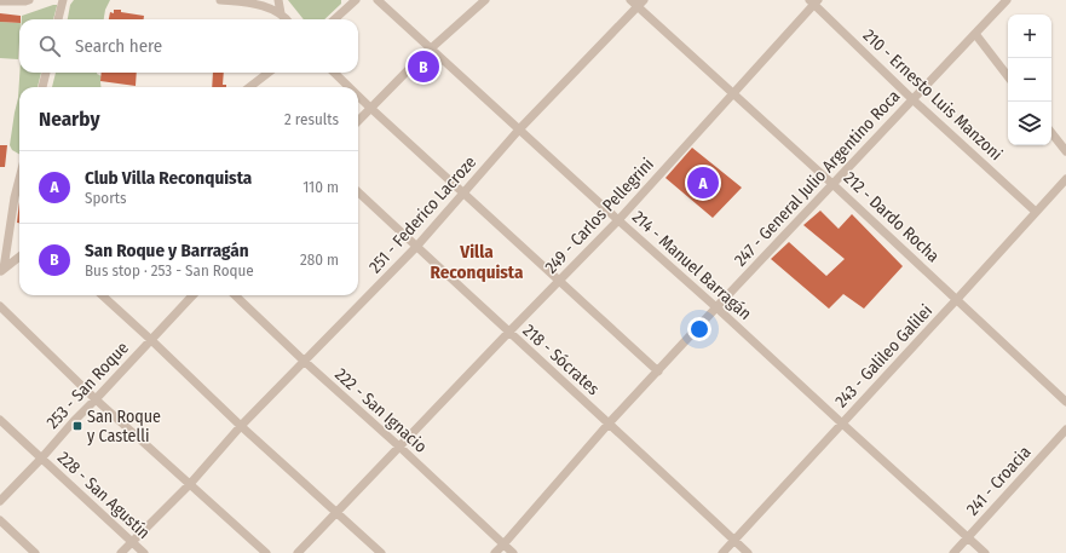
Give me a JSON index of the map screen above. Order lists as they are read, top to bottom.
{
  "streets": {
    "street": [
      "210 - Ernesto Luis Manzoni",
      "247 - General Julio Argentino Roca",
      "251 - Federico Lacroze",
      "249 - Carlos Pellegrini",
      "212 - Dardo Rocha",
      "214 - Manuel Barragán",
      "243 - Galileo Galilei",
      "218 - Sócrates",
      "253 - San Roque",
      "222 - San Ignacio",
      "241 - Croacia",
      "228 - San Agustín"
    ]
  },
  "crossings": [
    ["210 - Ernesto Luis Manzoni", "247 - General Julio Argentino Roca"],
    ["210 - Ernesto Luis Manzoni", "249 - Carlos Pellegrini"],
    ["210 - Ernesto Luis Manzoni", "243 - Galileo Galilei"],
    ["247 - General Julio Argentino Roca", "212 - Dardo Rocha"],
    ["247 - General Julio Argentino Roca", "214 - Manuel Barragán"],
    ["247 - General Julio Argentino Roca", "218 - Sócrates"],
    ["247 - General Julio Argentino Roca", "222 - San Ignacio"],
    ["251 - Federico Lacroze", "212 - Dardo Rocha"],
    ["251 - Federico Lacroze", "214 - Manuel Barragán"],
    ["251 - Federico Lacroze", "218 - Sócrates"],
    ["251 - Federico Lacroze", "222 - San Ignacio"],
    ["251 - Federico Lacroze", "228 - San Agustín"],
    ["249 - Carlos Pellegrini", "212 - Dardo Rocha"],
    ["249 - Carlos Pellegrini", "214 - Manuel Barragán"],
    ["249 - Carlos Pellegrini", "218 - Sócrates"],
    ["249 - Carlos Pellegrini", "222 - San Ignacio"],
    ["212 - Dardo Rocha", "243 - Galileo Galilei"],
    ["214 - Manuel Barragán", "243 - Galileo Galilei"],
    ["214 - Manuel Barragán", "241 - Croacia"],
    ["243 - Galileo Galilei", "218 - Sócrates"],
    ["253 - San Roque", "228 - San Agustín"]
  ],
  "districts": ["Villa Reconquista"],
  "places": {
    "transit": ["San Roque y Castelli"]
  },
  "page": {
    "map_buttons": ["+", "−"],
    "search": "Search here",
    "pins": ["B", "A"],
    "heading": ["Nearby", "2 results"],
    "list": [
      {
        "mark": "A",
        "name": "Club Villa Reconquista",
        "note": "Sports",
        "value": "110 m"
      },
      {
        "mark": "B",
        "name": "San Roque y Barragán",
        "note": "Bus stop · 253 - San Roque",
        "value": "280 m"
      }
    ]
  }
}
